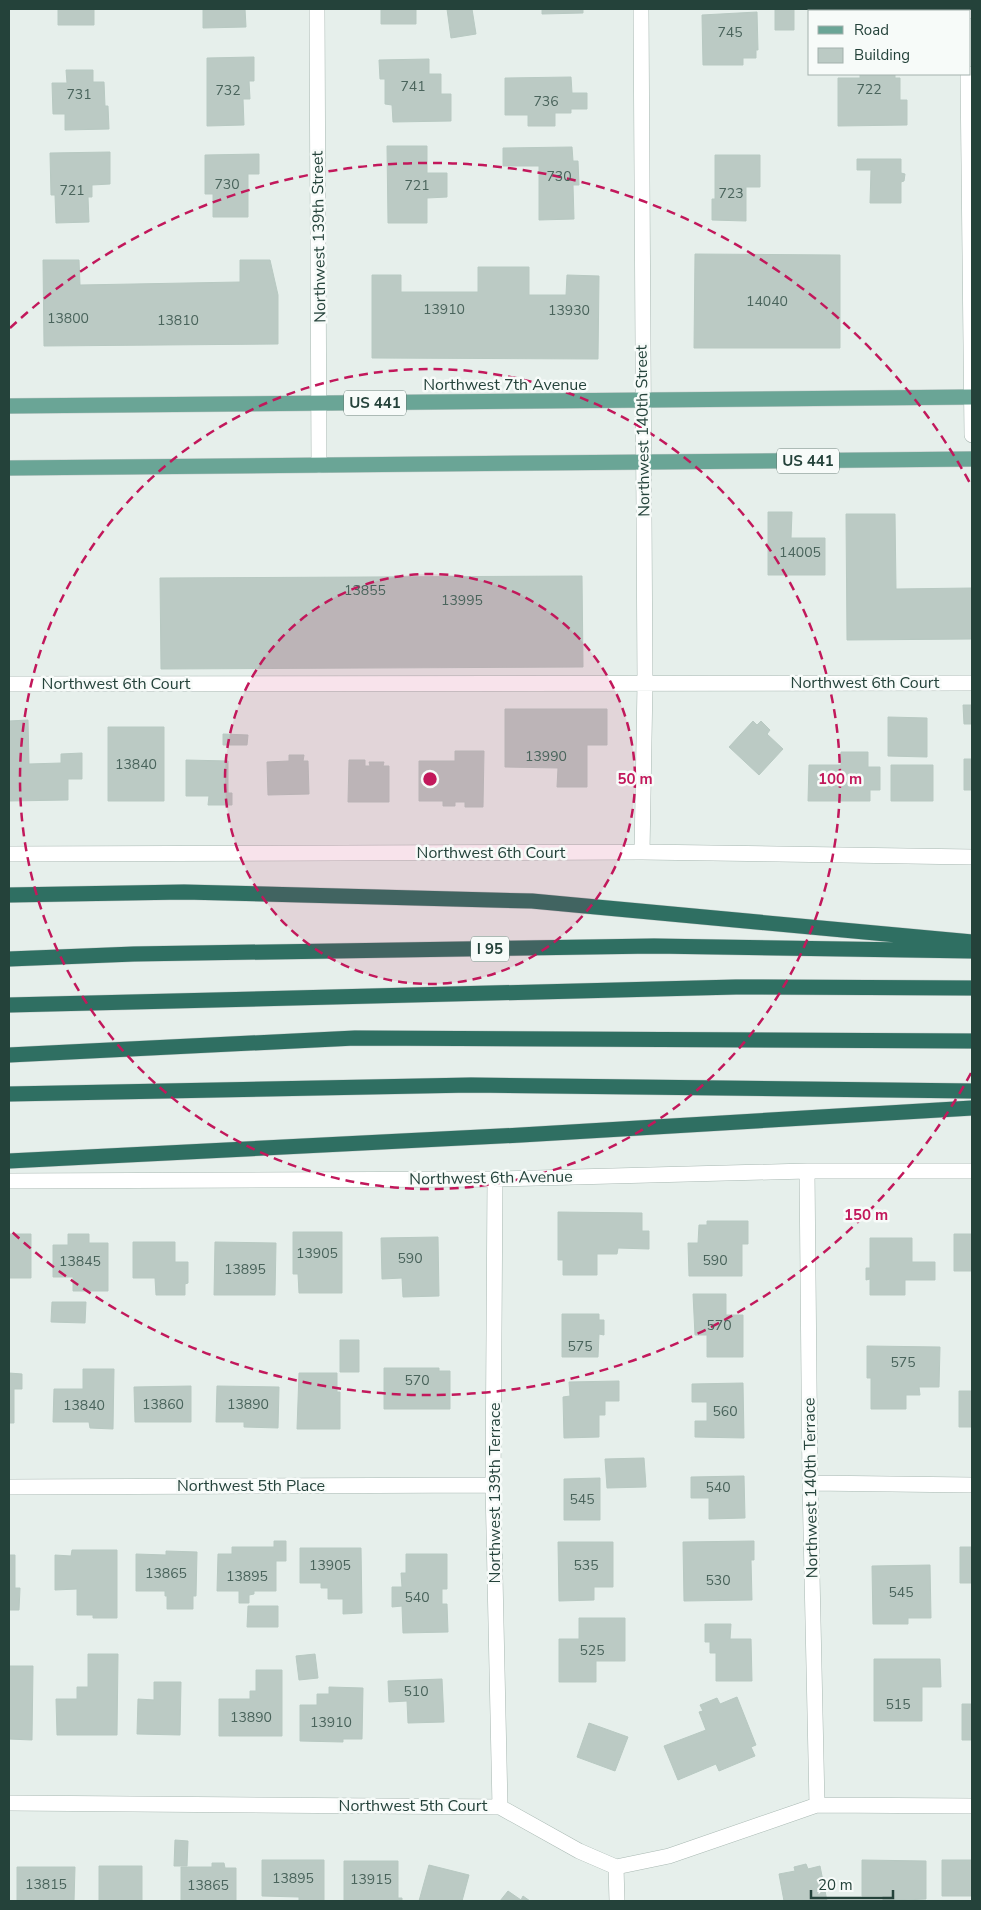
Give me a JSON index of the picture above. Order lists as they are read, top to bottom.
{
  "streets": {
    "highway": ["I 95"],
    "main road": ["Northwest 7th Avenue", "US 441"],
    "street": [
      "Northwest 139th Street",
      "Northwest 140th Street",
      "Northwest 6th Court",
      "Northwest 6th Avenue",
      "Northwest 5th Place",
      "Northwest 140th Terrace",
      "Northwest 139th Terrace",
      "Northwest 5th Court"
    ]
  },
  "crossings": [
    ["Northwest 139th Street", "Northwest 7th Avenue"],
    ["Northwest 139th Street", "US 441"],
    ["Northwest 7th Avenue", "Northwest 140th Street"],
    ["US 441", "Northwest 140th Street"],
    ["Northwest 140th Street", "Northwest 6th Court"],
    ["Northwest 6th Avenue", "Northwest 140th Terrace"],
    ["Northwest 6th Avenue", "Northwest 139th Terrace"],
    ["Northwest 5th Place", "Northwest 139th Terrace"],
    ["Northwest 139th Terrace", "Northwest 5th Court"]
  ],
  "house_numbers": [
    "745",
    "741",
    "722",
    "732",
    "731",
    "736",
    "730",
    "730",
    "721",
    "721",
    "723",
    "14040",
    "13910",
    "13930",
    "13800",
    "13810",
    "14005",
    "13855",
    "13995",
    "13990",
    "13840",
    "13905",
    "590",
    "590",
    "13845",
    "13895",
    "570",
    "575",
    "575",
    "570",
    "13860",
    "13890",
    "13840",
    "560",
    "540",
    "545",
    "13905",
    "535",
    "13865",
    "13895",
    "530",
    "545",
    "540",
    "525",
    "510",
    "515",
    "13890",
    "13910",
    "13895",
    "13915",
    "13815",
    "13865"
  ],
  "legend": ["Road", "Building"],
  "scale_bar": "20 m",
  "rings": ["50 m", "100 m", "150 m"]
}
